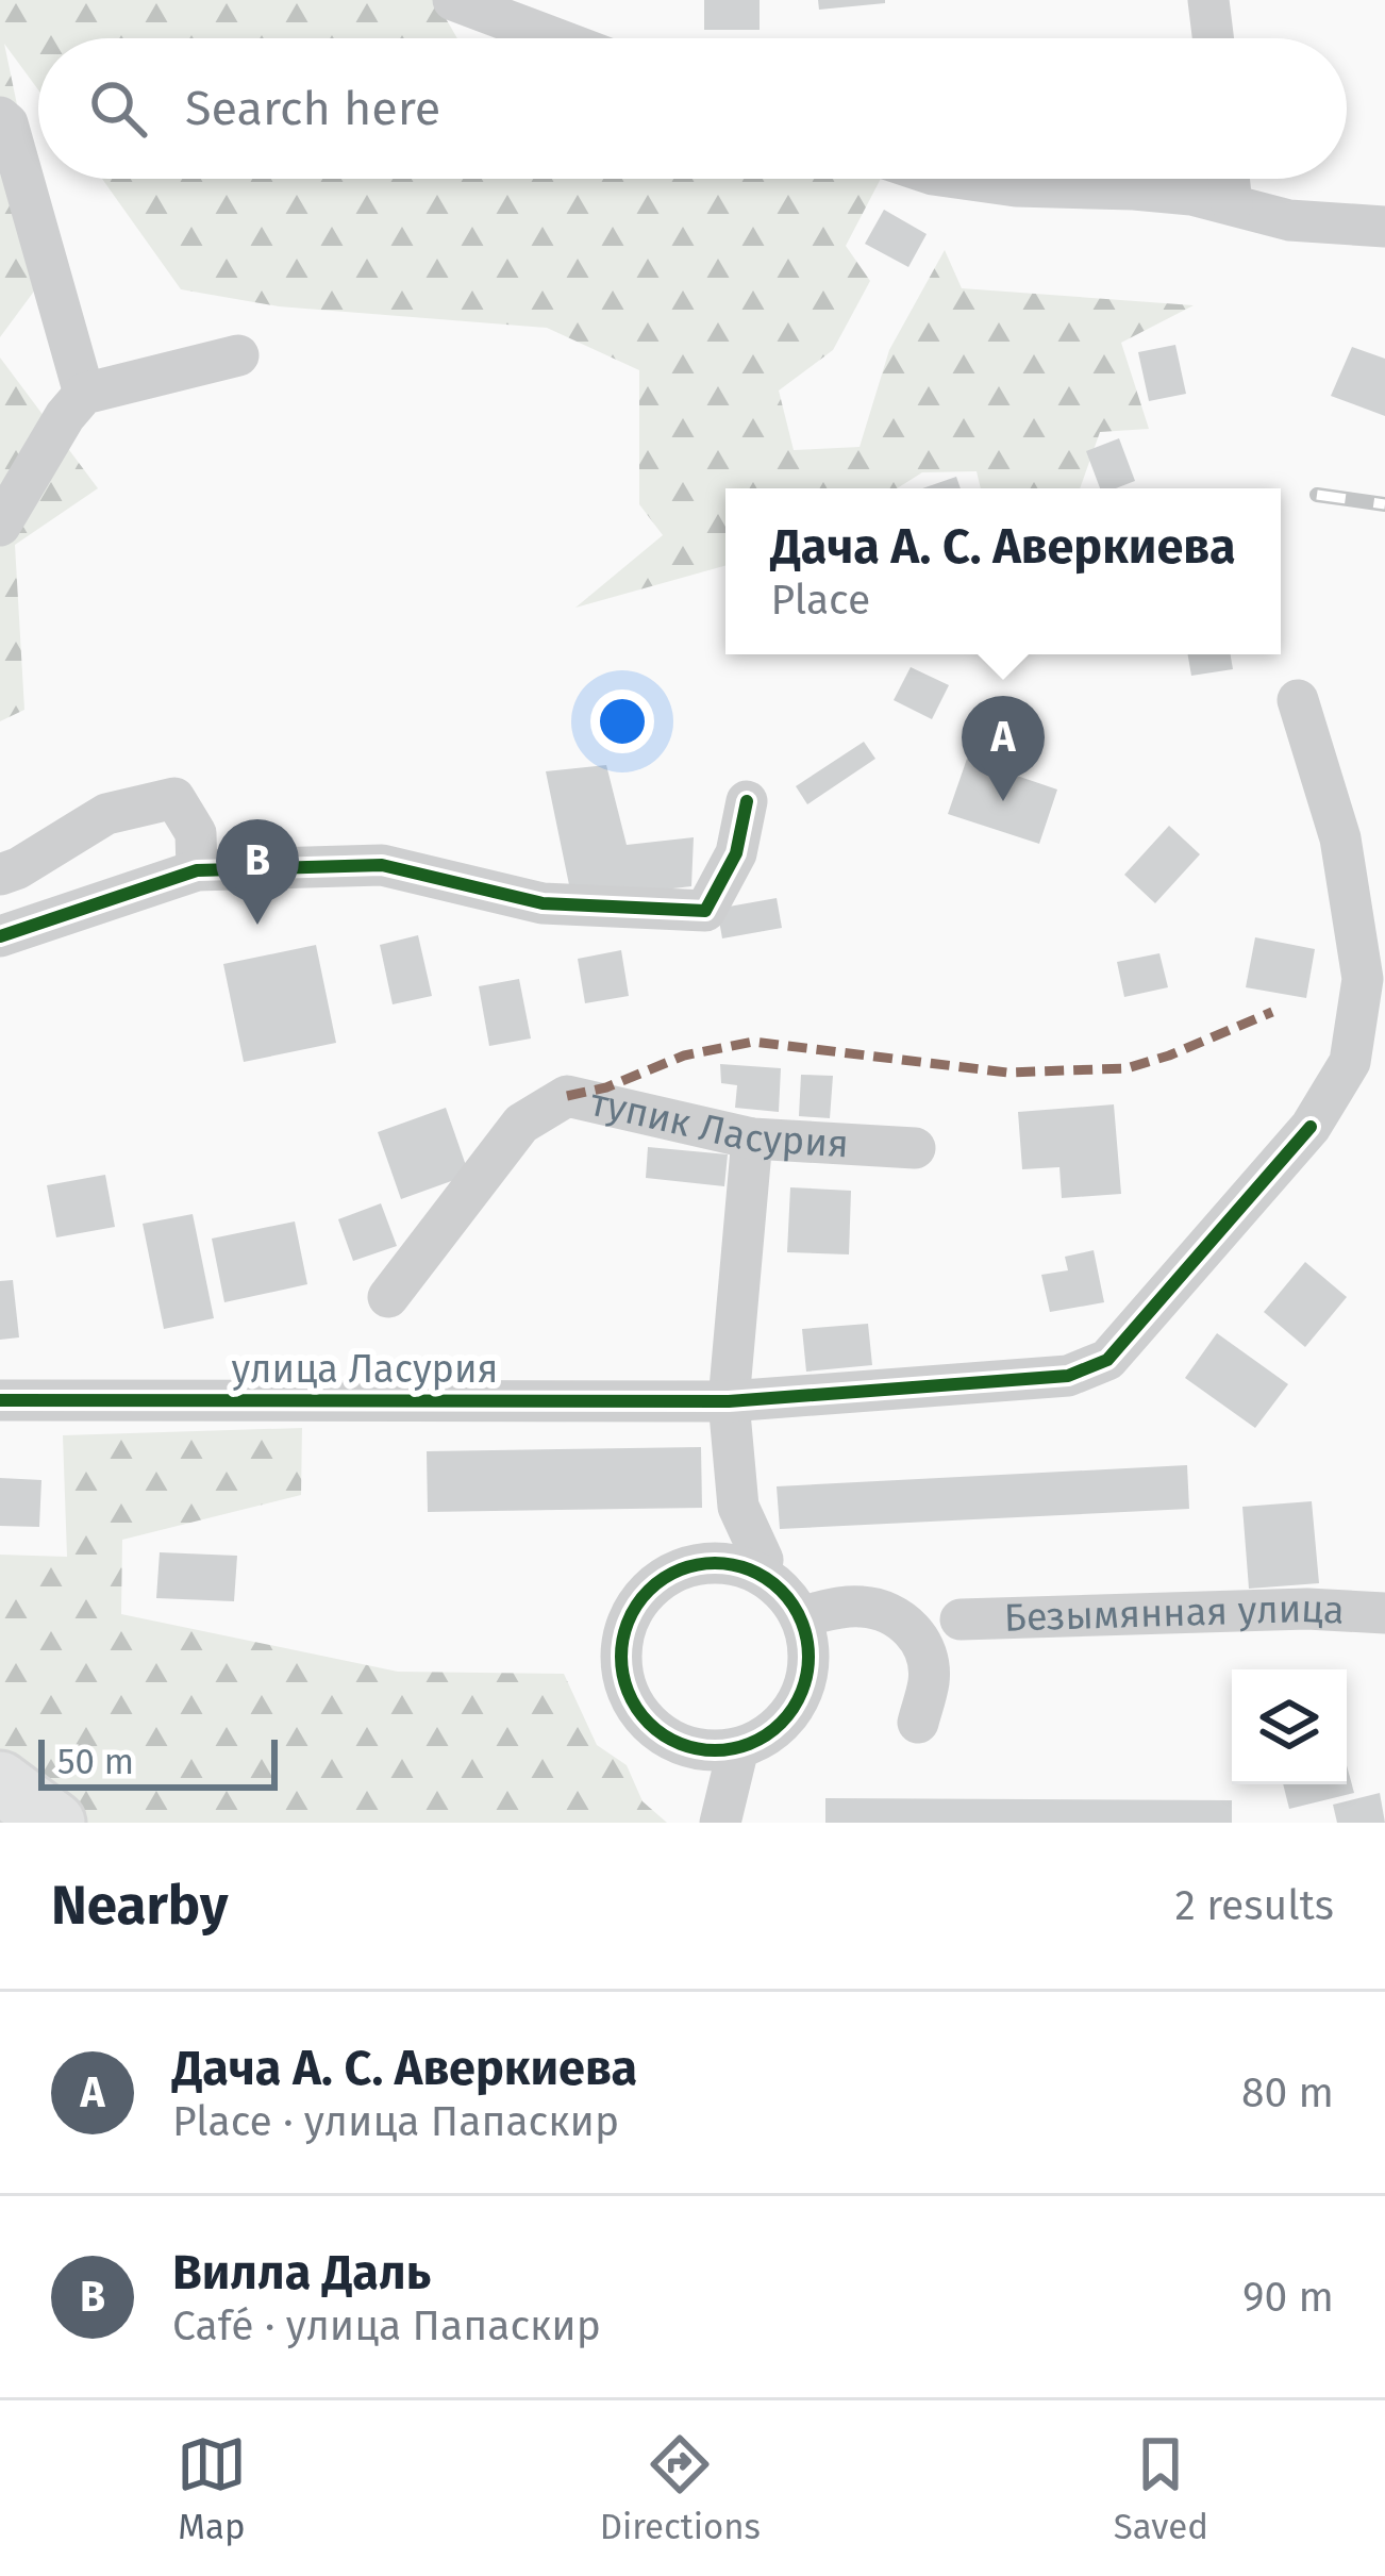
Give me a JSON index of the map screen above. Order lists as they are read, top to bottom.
{
  "streets": {
    "street": ["тупик Ласурия", "улица Ласурия", "Безымянная улица"]
  },
  "scale_bar": "50 m",
  "page": {
    "search": "Search here",
    "popup": ["Дача А. С. Аверкиева", "Place"],
    "pins": ["A", "B"],
    "scale": "50 m",
    "heading": ["Nearby", "2 results"],
    "list": [
      {
        "mark": "A",
        "name": "Дача А. С. Аверкиева",
        "note": "Place · улица Папаскир",
        "value": "80 m"
      },
      {
        "mark": "B",
        "name": "Вилла Даль",
        "note": "Café · улица Папаскир",
        "value": "90 m"
      }
    ],
    "nav": ["Map", "Directions", "Saved"]
  }
}
